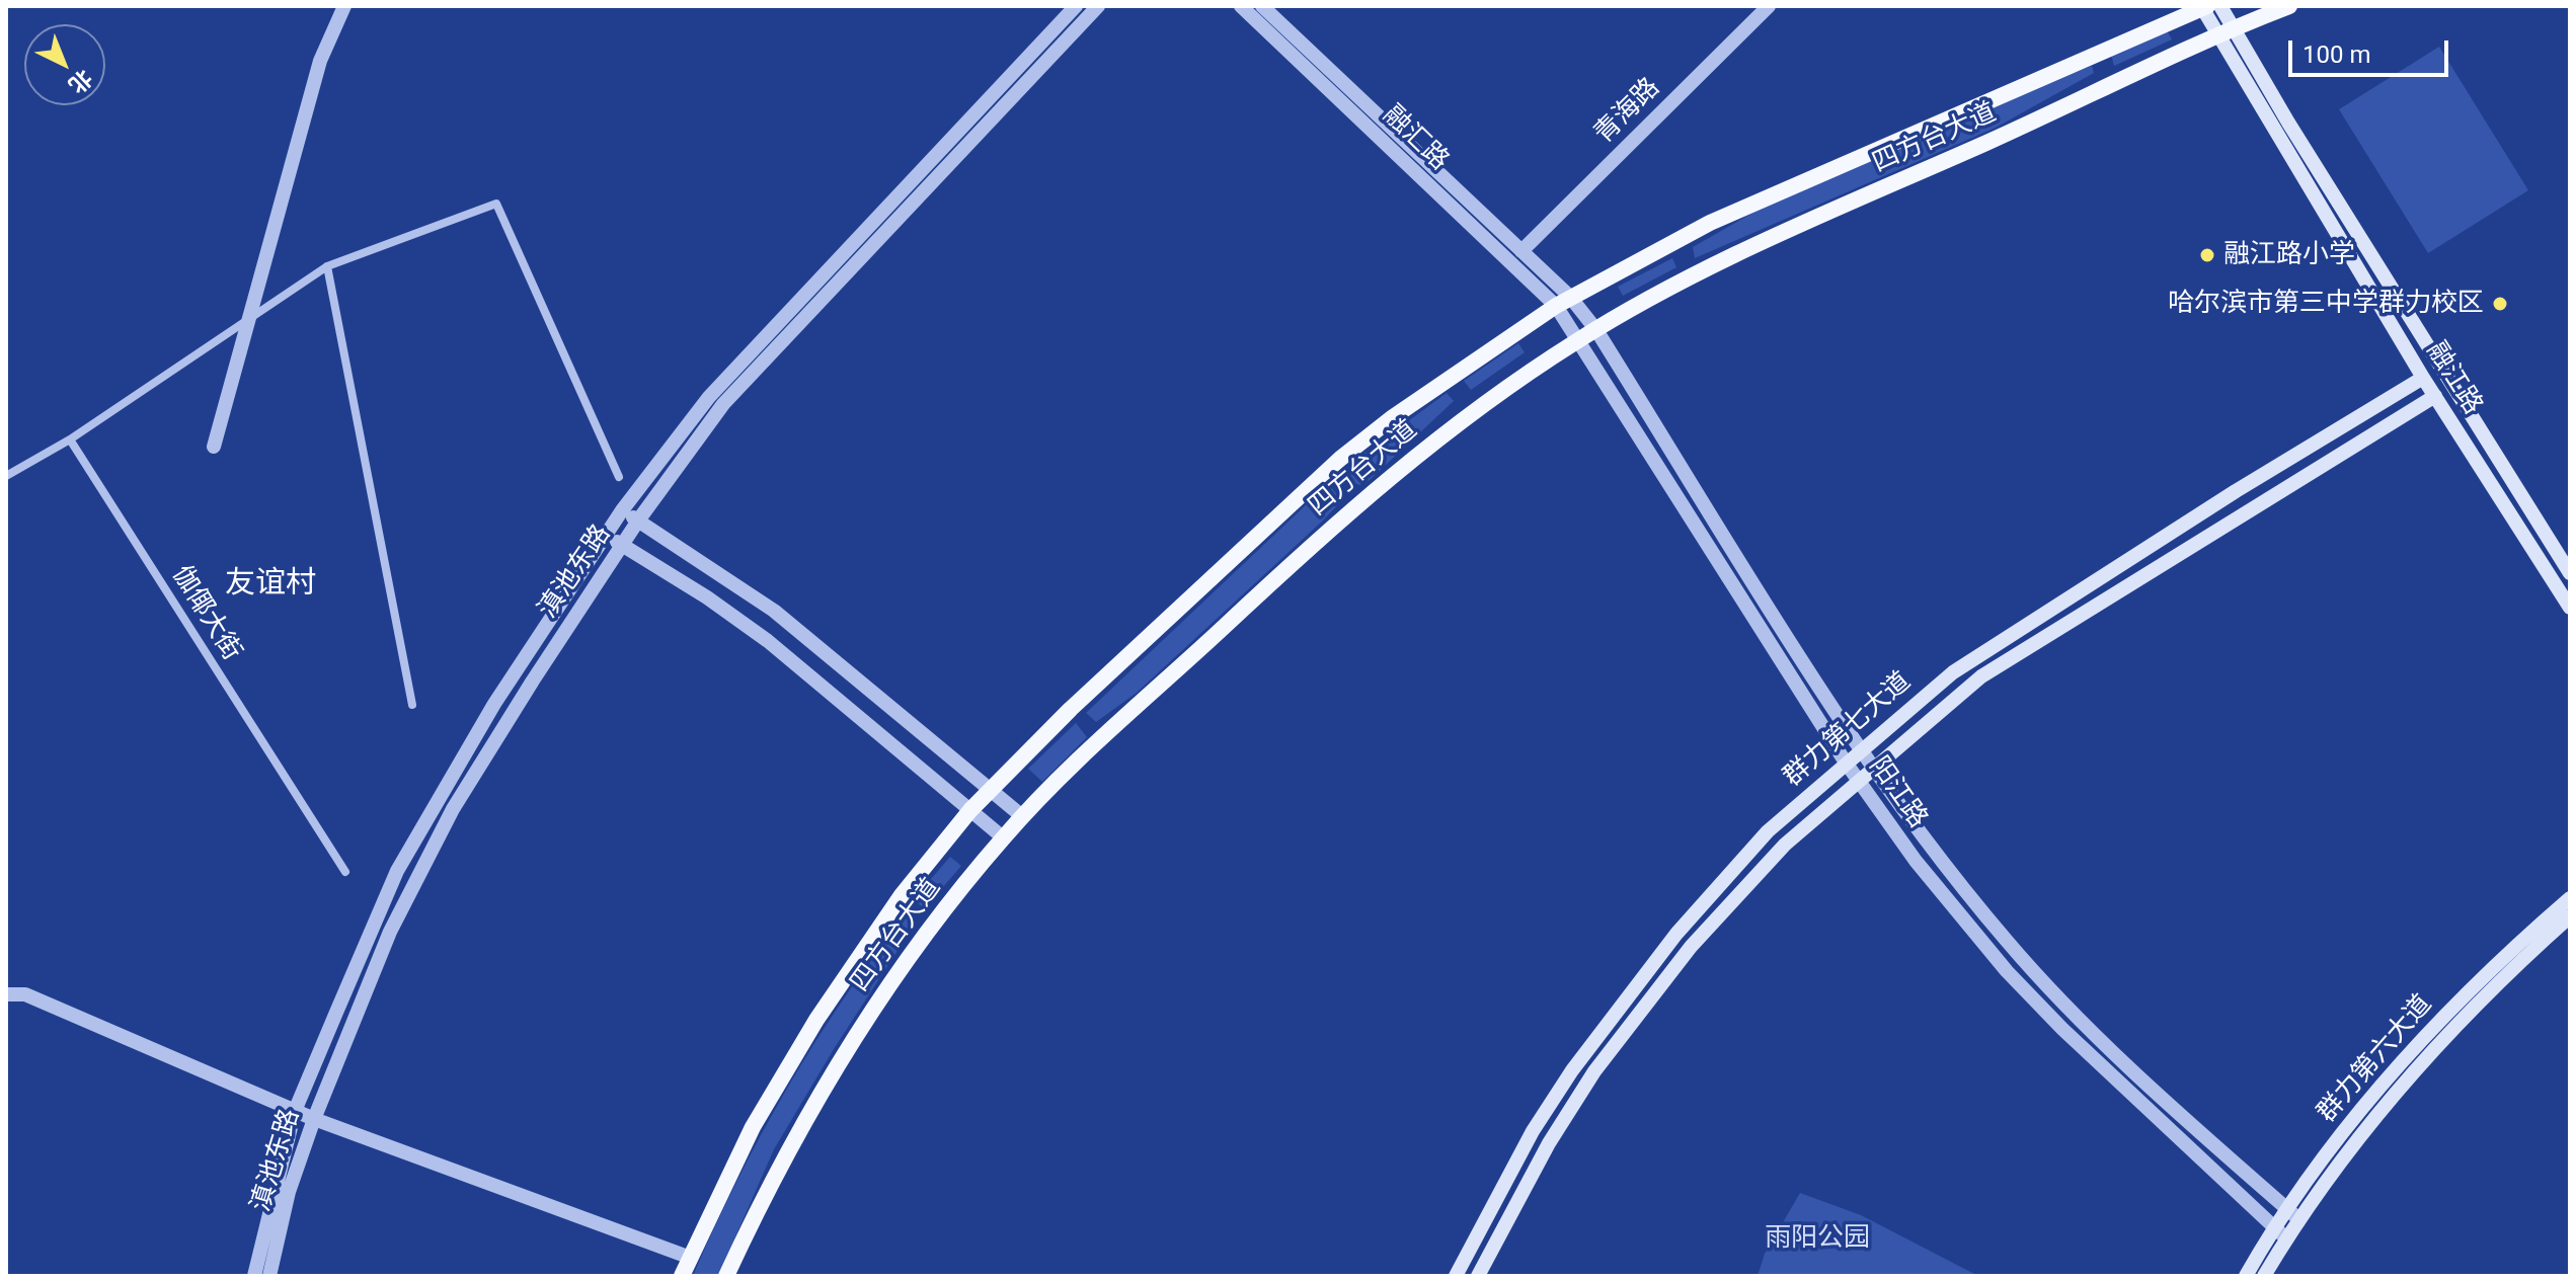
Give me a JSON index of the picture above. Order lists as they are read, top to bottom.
{
  "streets": {
    "main road": [
      "四方台大道",
      "融江路",
      "群力第七大道",
      "群力第六大道"
    ],
    "street": [
      "青海路",
      "融汇路",
      "滇池东路",
      "伽倻大街",
      "阳江路"
    ]
  },
  "crossings": [
    ["青海路", "融汇路"],
    ["融汇路", "四方台大道"],
    ["融汇路", "阳江路"],
    ["四方台大道", "融江路"],
    ["四方台大道", "阳江路"],
    ["融江路", "群力第七大道"],
    ["群力第七大道", "阳江路"],
    ["阳江路", "群力第六大道"]
  ],
  "districts": ["友谊村"],
  "parks": ["雨阳公园"],
  "places": ["融江路小学", "哈尔滨市第三中学群力校区"],
  "scale_bar": "100 m",
  "north": "bottom right"
}
